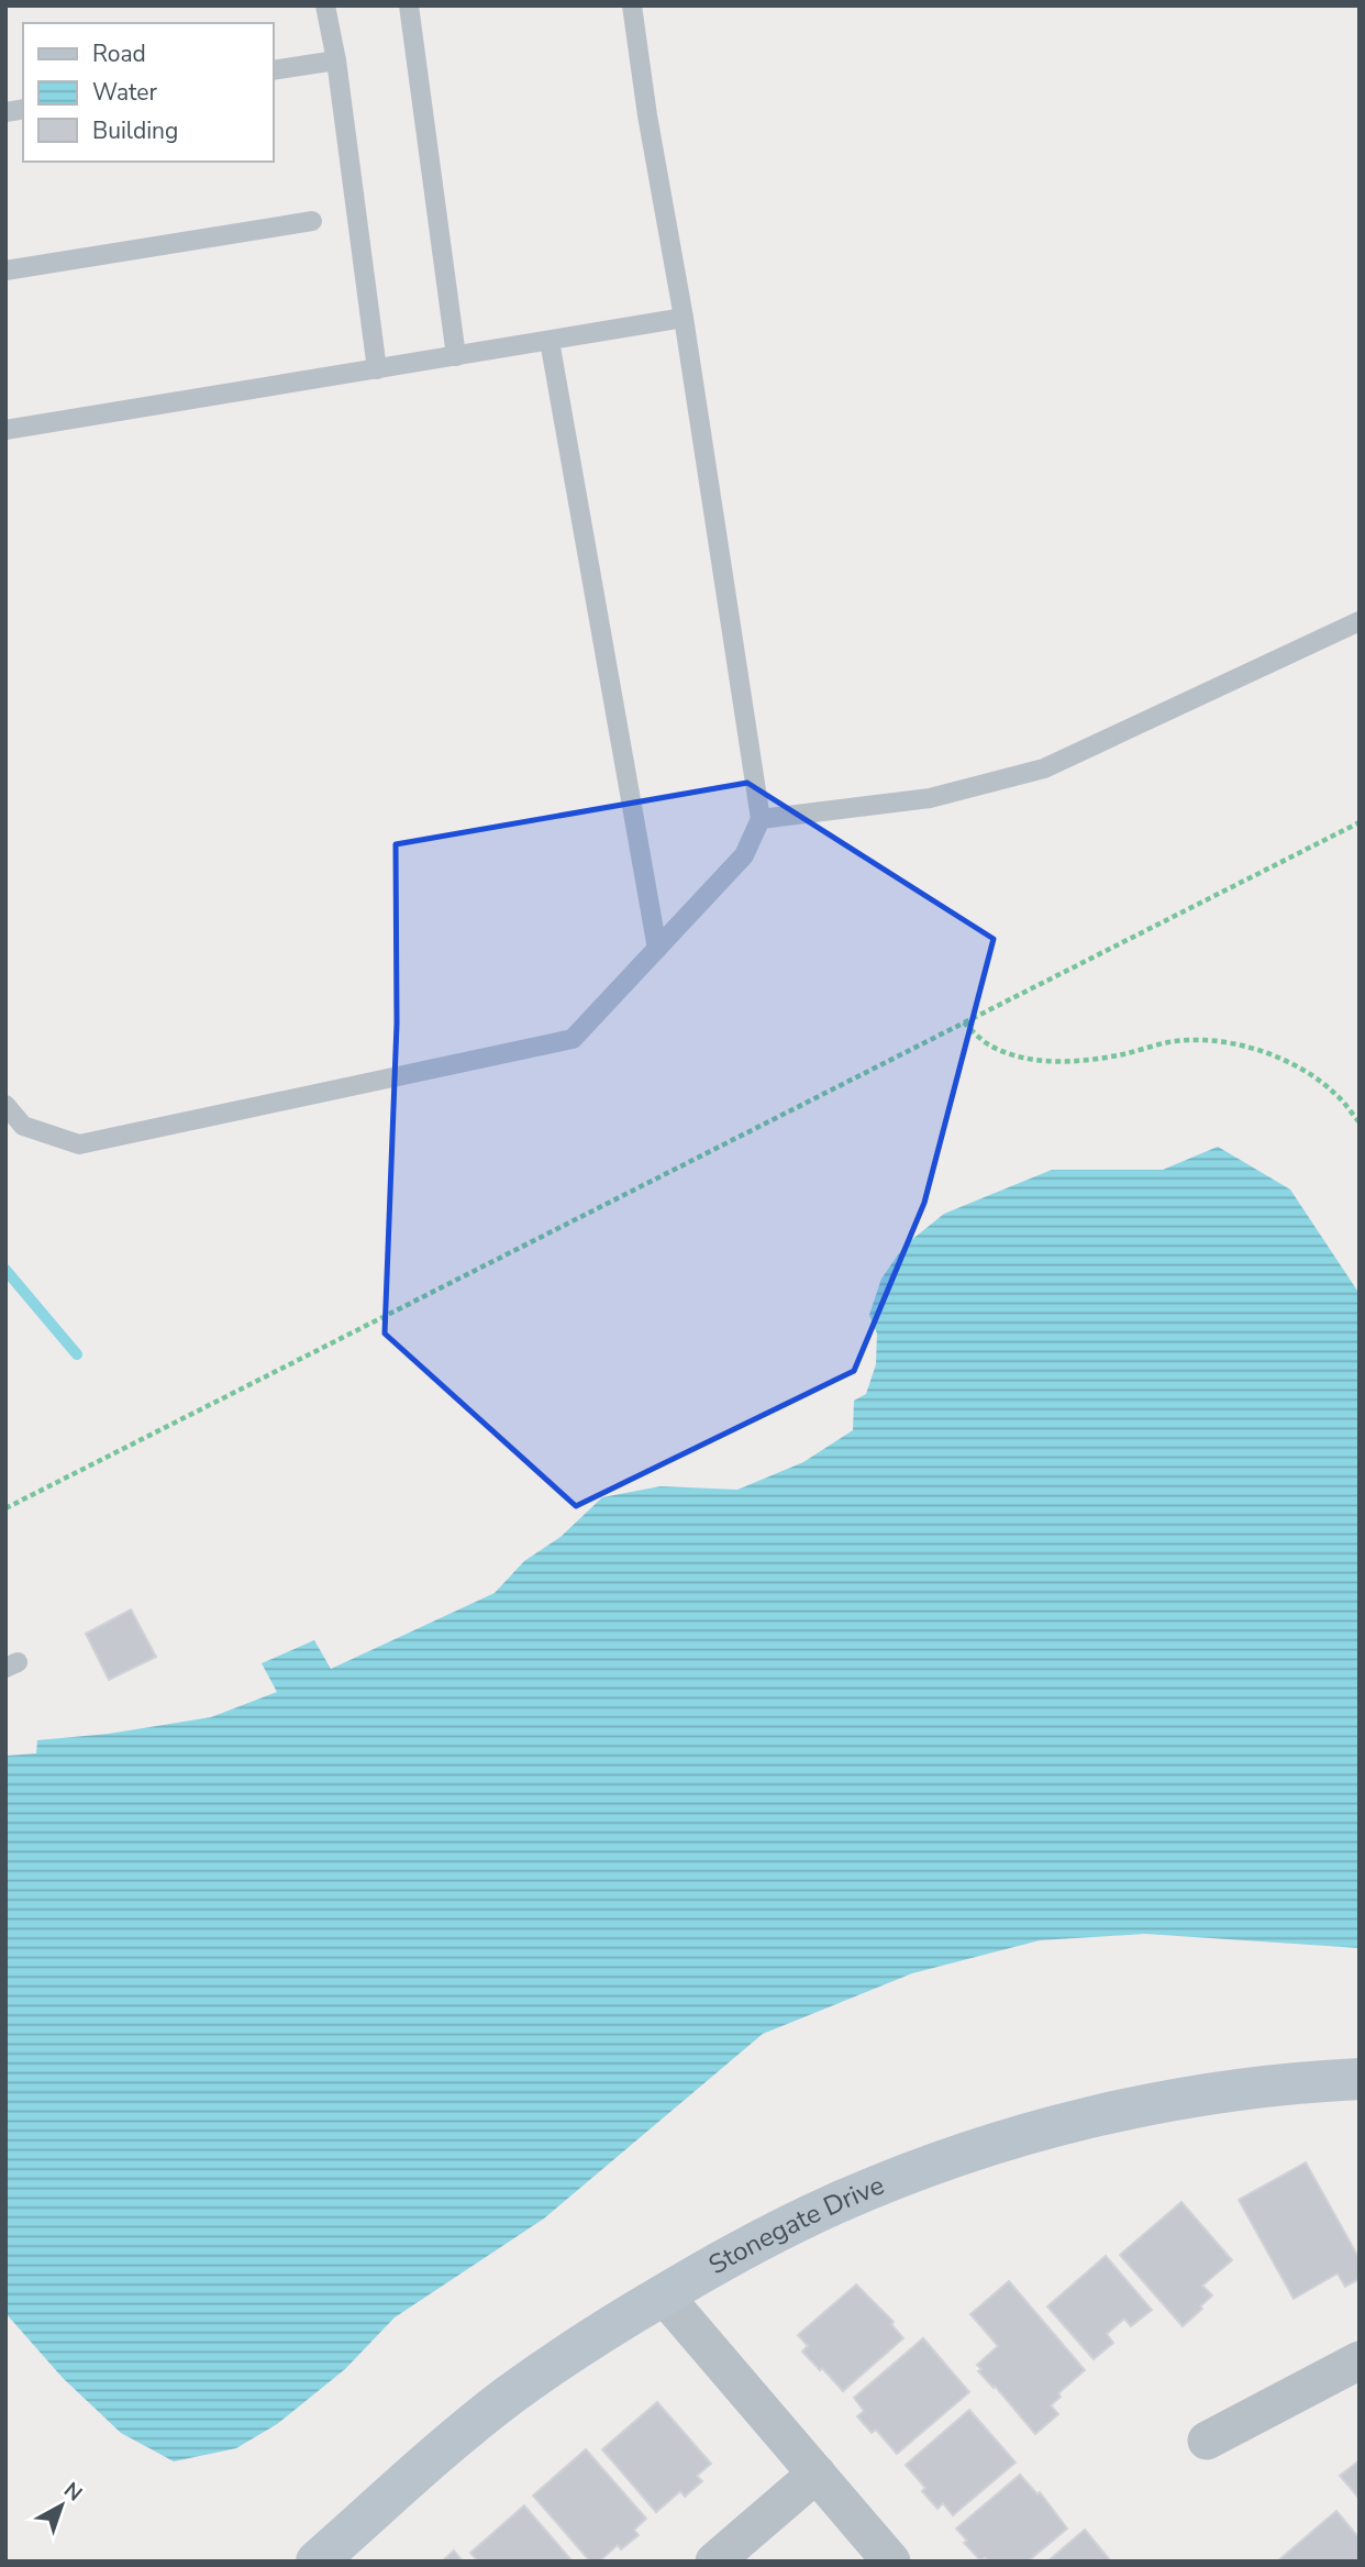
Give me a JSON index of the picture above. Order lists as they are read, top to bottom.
{
  "streets": {
    "street": ["Stonegate Drive"]
  },
  "legend": ["Road", "Water", "Building"],
  "north": "top right"
}
